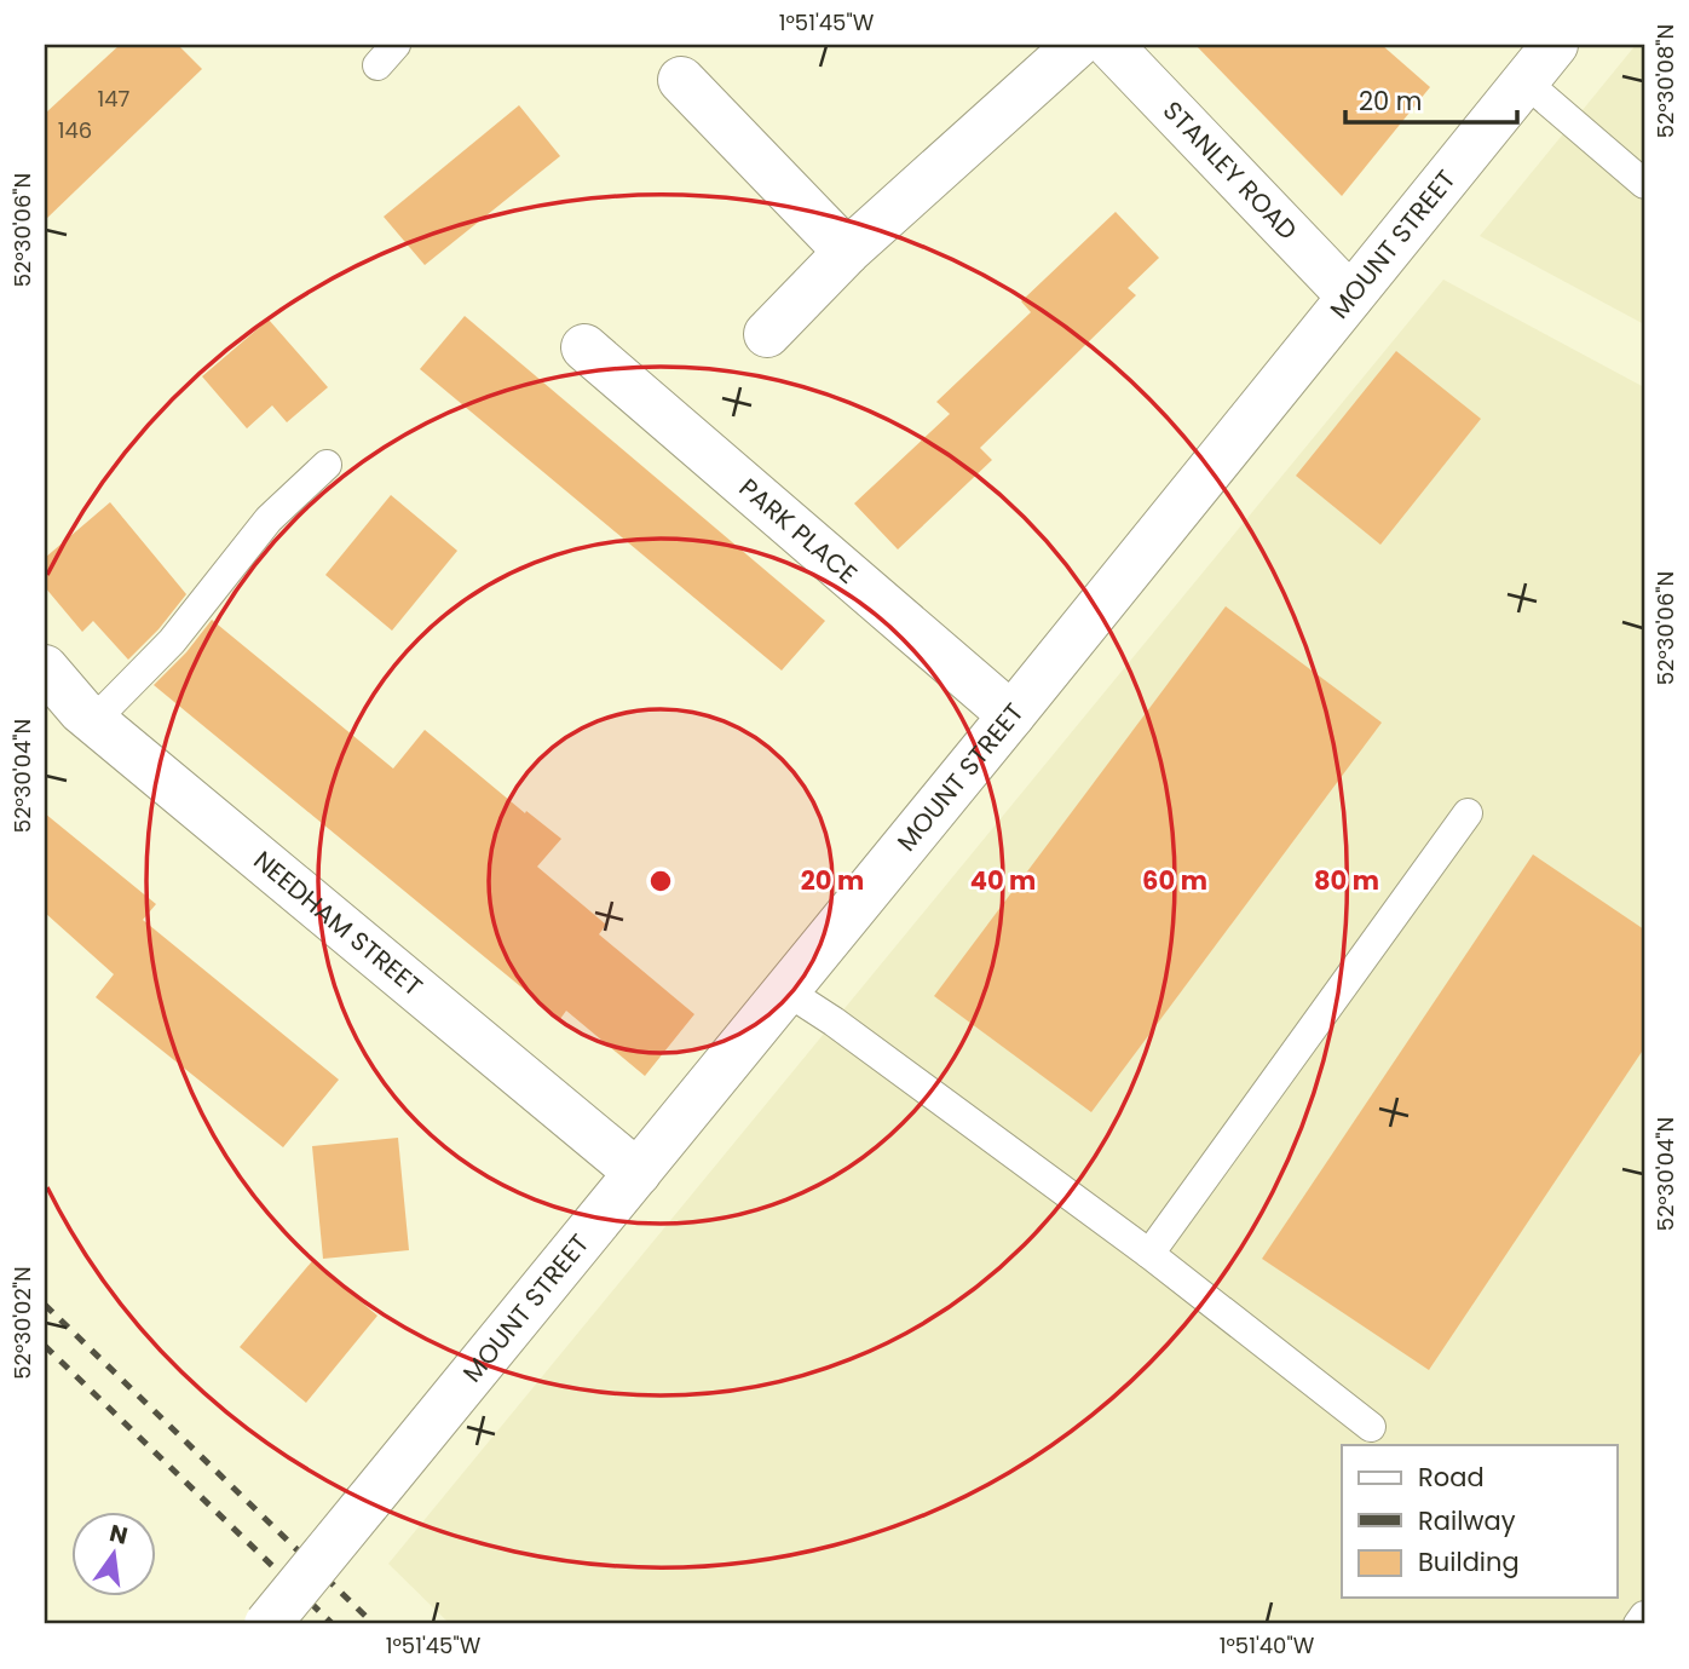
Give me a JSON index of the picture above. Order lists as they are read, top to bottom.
{
  "streets": {
    "street": [
      "STANLEY ROAD",
      "MOUNT STREET",
      "PARK PLACE",
      "NEEDHAM STREET"
    ]
  },
  "crossings": [
    ["STANLEY ROAD", "MOUNT STREET"],
    ["MOUNT STREET", "PARK PLACE"],
    ["MOUNT STREET", "NEEDHAM STREET"]
  ],
  "house_numbers": ["147", "146"],
  "legend": ["Road", "Railway", "Building"],
  "scale_bar": "20 m",
  "north": "top",
  "coordinates": [
    "1°51'45\"W",
    "52°30'08\"N",
    "52°30'06\"N",
    "52°30'04\"N",
    "52°30'02\"N",
    "1°51'40\"W"
  ],
  "rings": [
    "20 m",
    "40 m",
    "60 m",
    "80 m"
  ]
}
